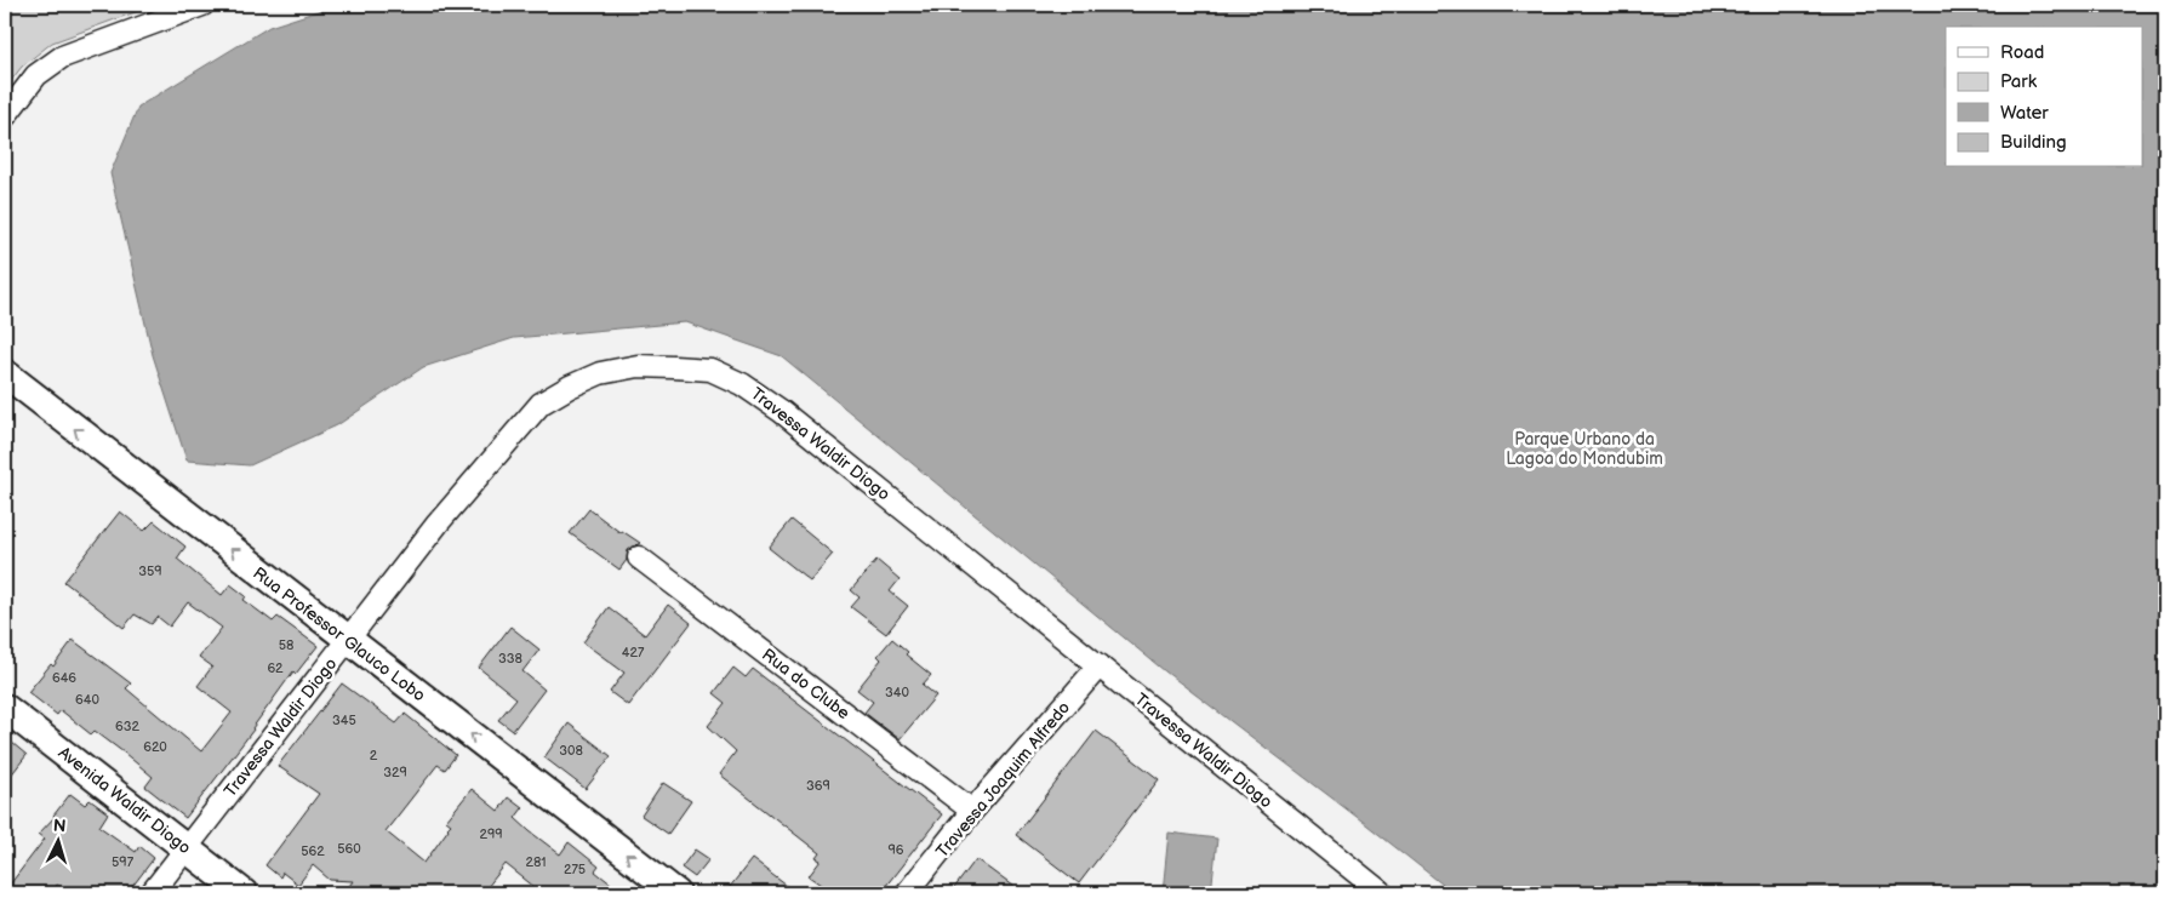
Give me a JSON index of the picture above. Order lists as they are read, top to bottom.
{
  "streets": {
    "main road": ["Rua Professor Glauco Lobo", "Avenida Waldir Diogo"],
    "street": ["Travessa Waldir Diogo", "Rua do Clube", "Travessa Joaquim Alfredo"]
  },
  "crossings": [
    ["Travessa Waldir Diogo", "Rua Professor Glauco Lobo"],
    ["Travessa Waldir Diogo", "Travessa Joaquim Alfredo"],
    ["Travessa Waldir Diogo", "Avenida Waldir Diogo"],
    ["Rua do Clube", "Travessa Joaquim Alfredo"]
  ],
  "one_way": ["Rua Professor Glauco Lobo"],
  "parks": ["Parque Urbano da Lagoa do Mondubim"],
  "house_numbers": [
    "359",
    "58",
    "427",
    "338",
    "62",
    "646",
    "340",
    "640",
    "345",
    "632",
    "620",
    "308",
    "2",
    "329",
    "369",
    "299",
    "560",
    "96",
    "562",
    "597",
    "281",
    "275"
  ],
  "legend": [
    "Road",
    "Park",
    "Water",
    "Building"
  ],
  "north": "top"
}
